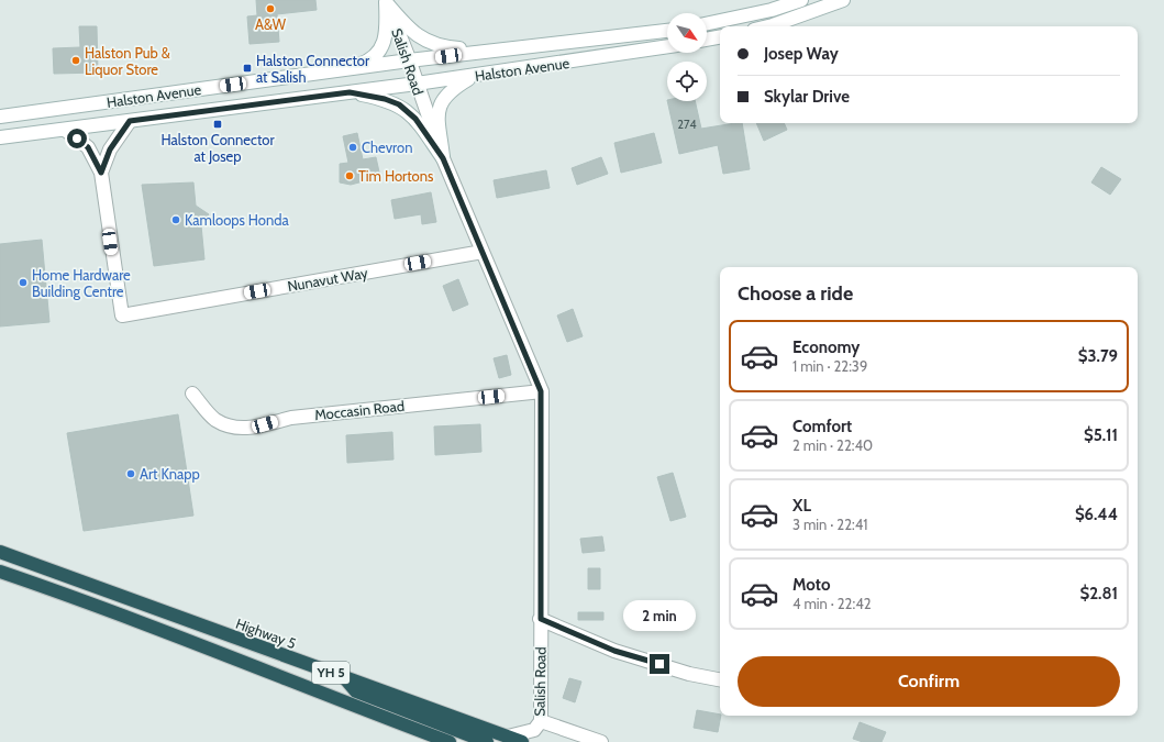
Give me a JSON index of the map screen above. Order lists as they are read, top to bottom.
{
  "streets": {
    "highway": ["Highway 5", "YH 5"],
    "street": [
      "Salish Road",
      "Halston Avenue",
      "Nunavut Way",
      "Moccasin Road"
    ]
  },
  "crossings": [
    ["Salish Road", "Halston Avenue"],
    ["Salish Road", "Nunavut Way"],
    ["Salish Road", "Moccasin Road"],
    ["Salish Road", "Highway 5"]
  ],
  "places": {
    "other": [
      "A&W",
      "Halston Pub & Liquor Store",
      "Chevron",
      "Tim Hortons",
      "Kamloops Honda",
      "Home Hardware Building Centre",
      "Art Knapp"
    ],
    "transit": ["Halston Connector at Salish", "Halston Connector at Josep"]
  },
  "house_numbers": ["274"],
  "north": "bottom right",
  "page": {
    "banner": ["Josep Way", "Skylar Drive"],
    "heading": "Choose a ride",
    "list": [
      {
        "name": "Economy",
        "note": "1 min · 22:39",
        "value": "$3.79"
      },
      {
        "name": "Comfort",
        "note": "2 min · 22:40",
        "value": "$5.11"
      },
      {
        "name": "XL",
        "note": "3 min · 22:41",
        "value": "$6.44"
      },
      {
        "name": "Moto",
        "note": "4 min · 22:42",
        "value": "$2.81"
      }
    ],
    "bubble": "2 min",
    "buttons": "Confirm"
  }
}
